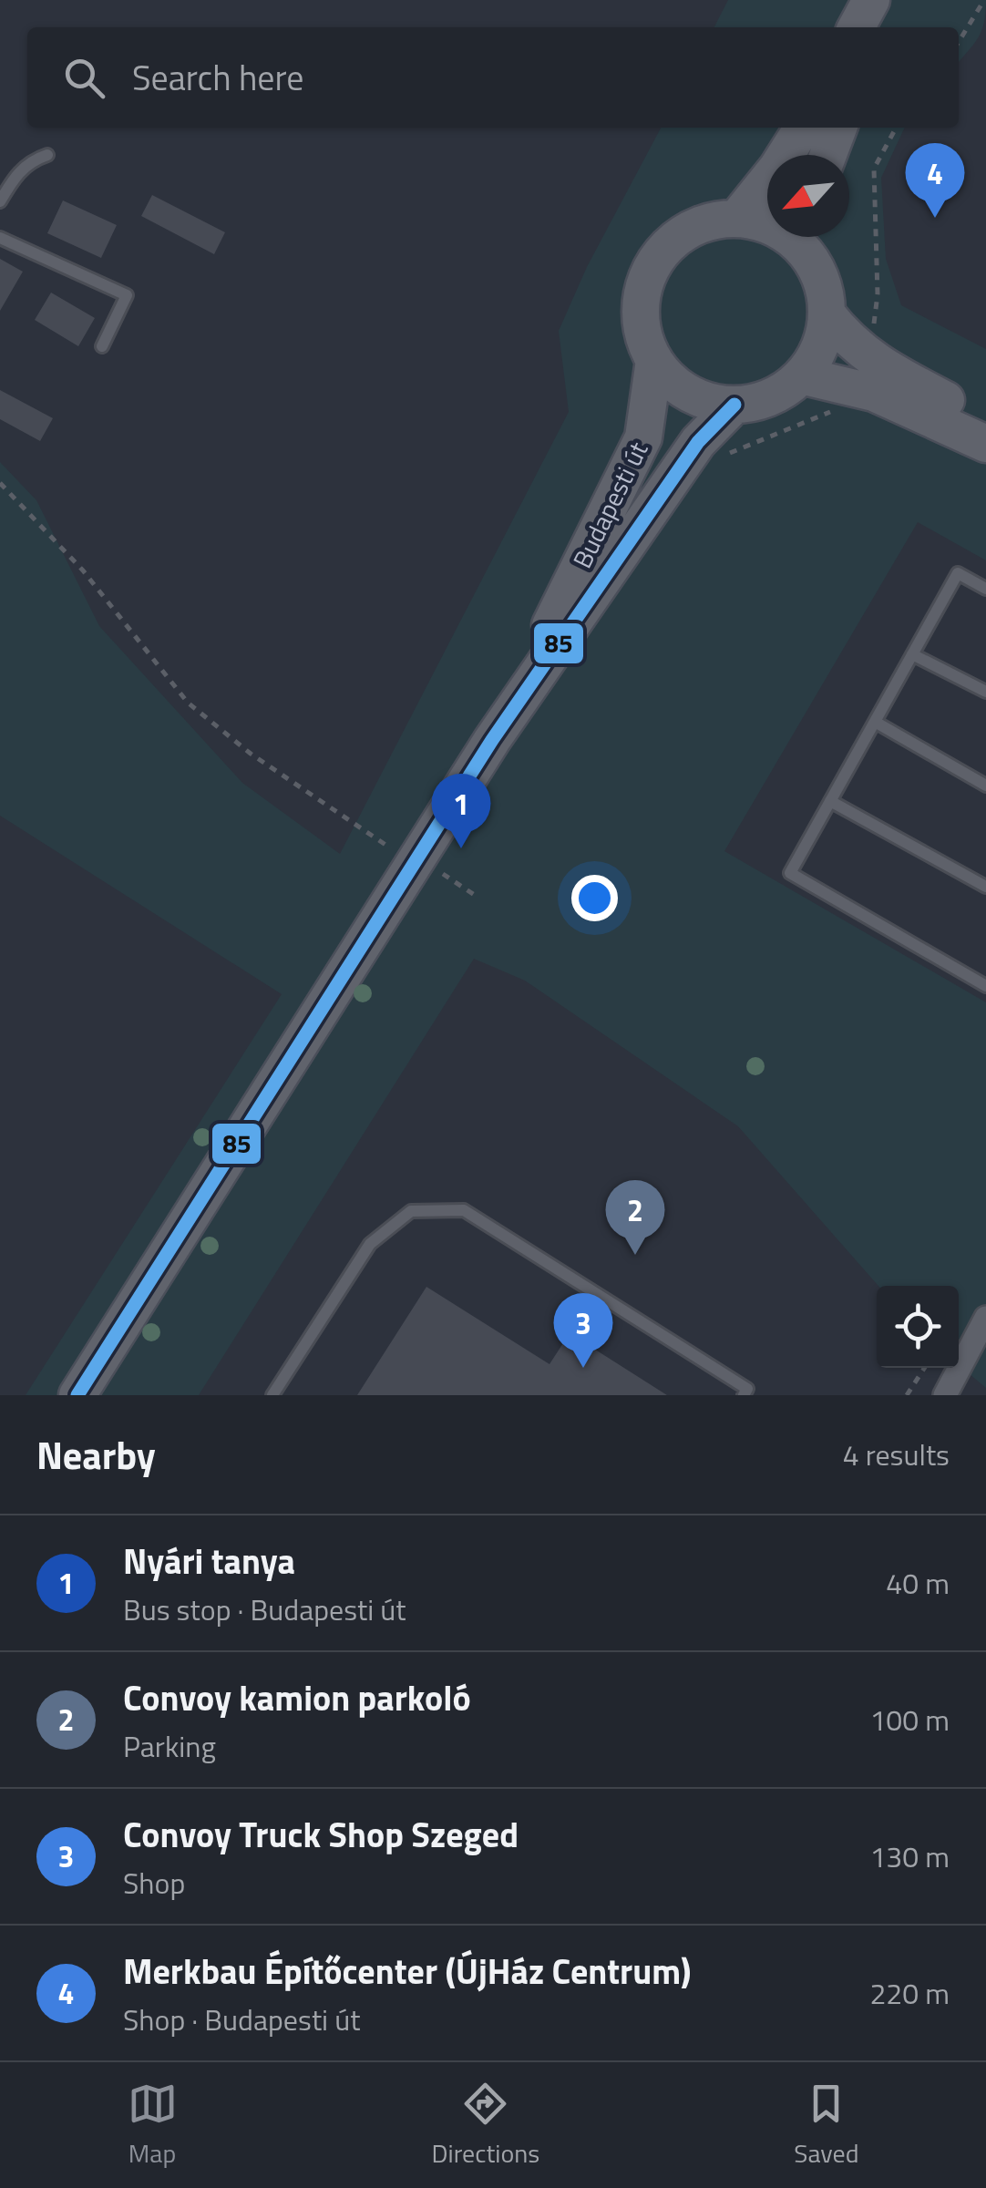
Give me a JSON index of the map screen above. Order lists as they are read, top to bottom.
{
  "streets": {
    "main road": ["Budapesti út"]
  },
  "lines": ["transit line 85"],
  "north": "bottom left",
  "page": {
    "search": "Search here",
    "pins": [
      "4",
      "1",
      "2",
      "3"
    ],
    "heading": ["Nearby", "4 results"],
    "list": [
      {
        "mark": "1",
        "name": "Nyári tanya",
        "note": "Bus stop · Budapesti út",
        "value": "40 m"
      },
      {
        "mark": "2",
        "name": "Convoy kamion parkoló",
        "note": "Parking",
        "value": "100 m"
      },
      {
        "mark": "3",
        "name": "Convoy Truck Shop Szeged",
        "note": "Shop",
        "value": "130 m"
      },
      {
        "mark": "4",
        "name": "Merkbau Építőcenter (ÚjHáz Centrum)",
        "note": "Shop · Budapesti út",
        "value": "220 m"
      }
    ],
    "nav": ["Map", "Directions", "Saved"]
  }
}
